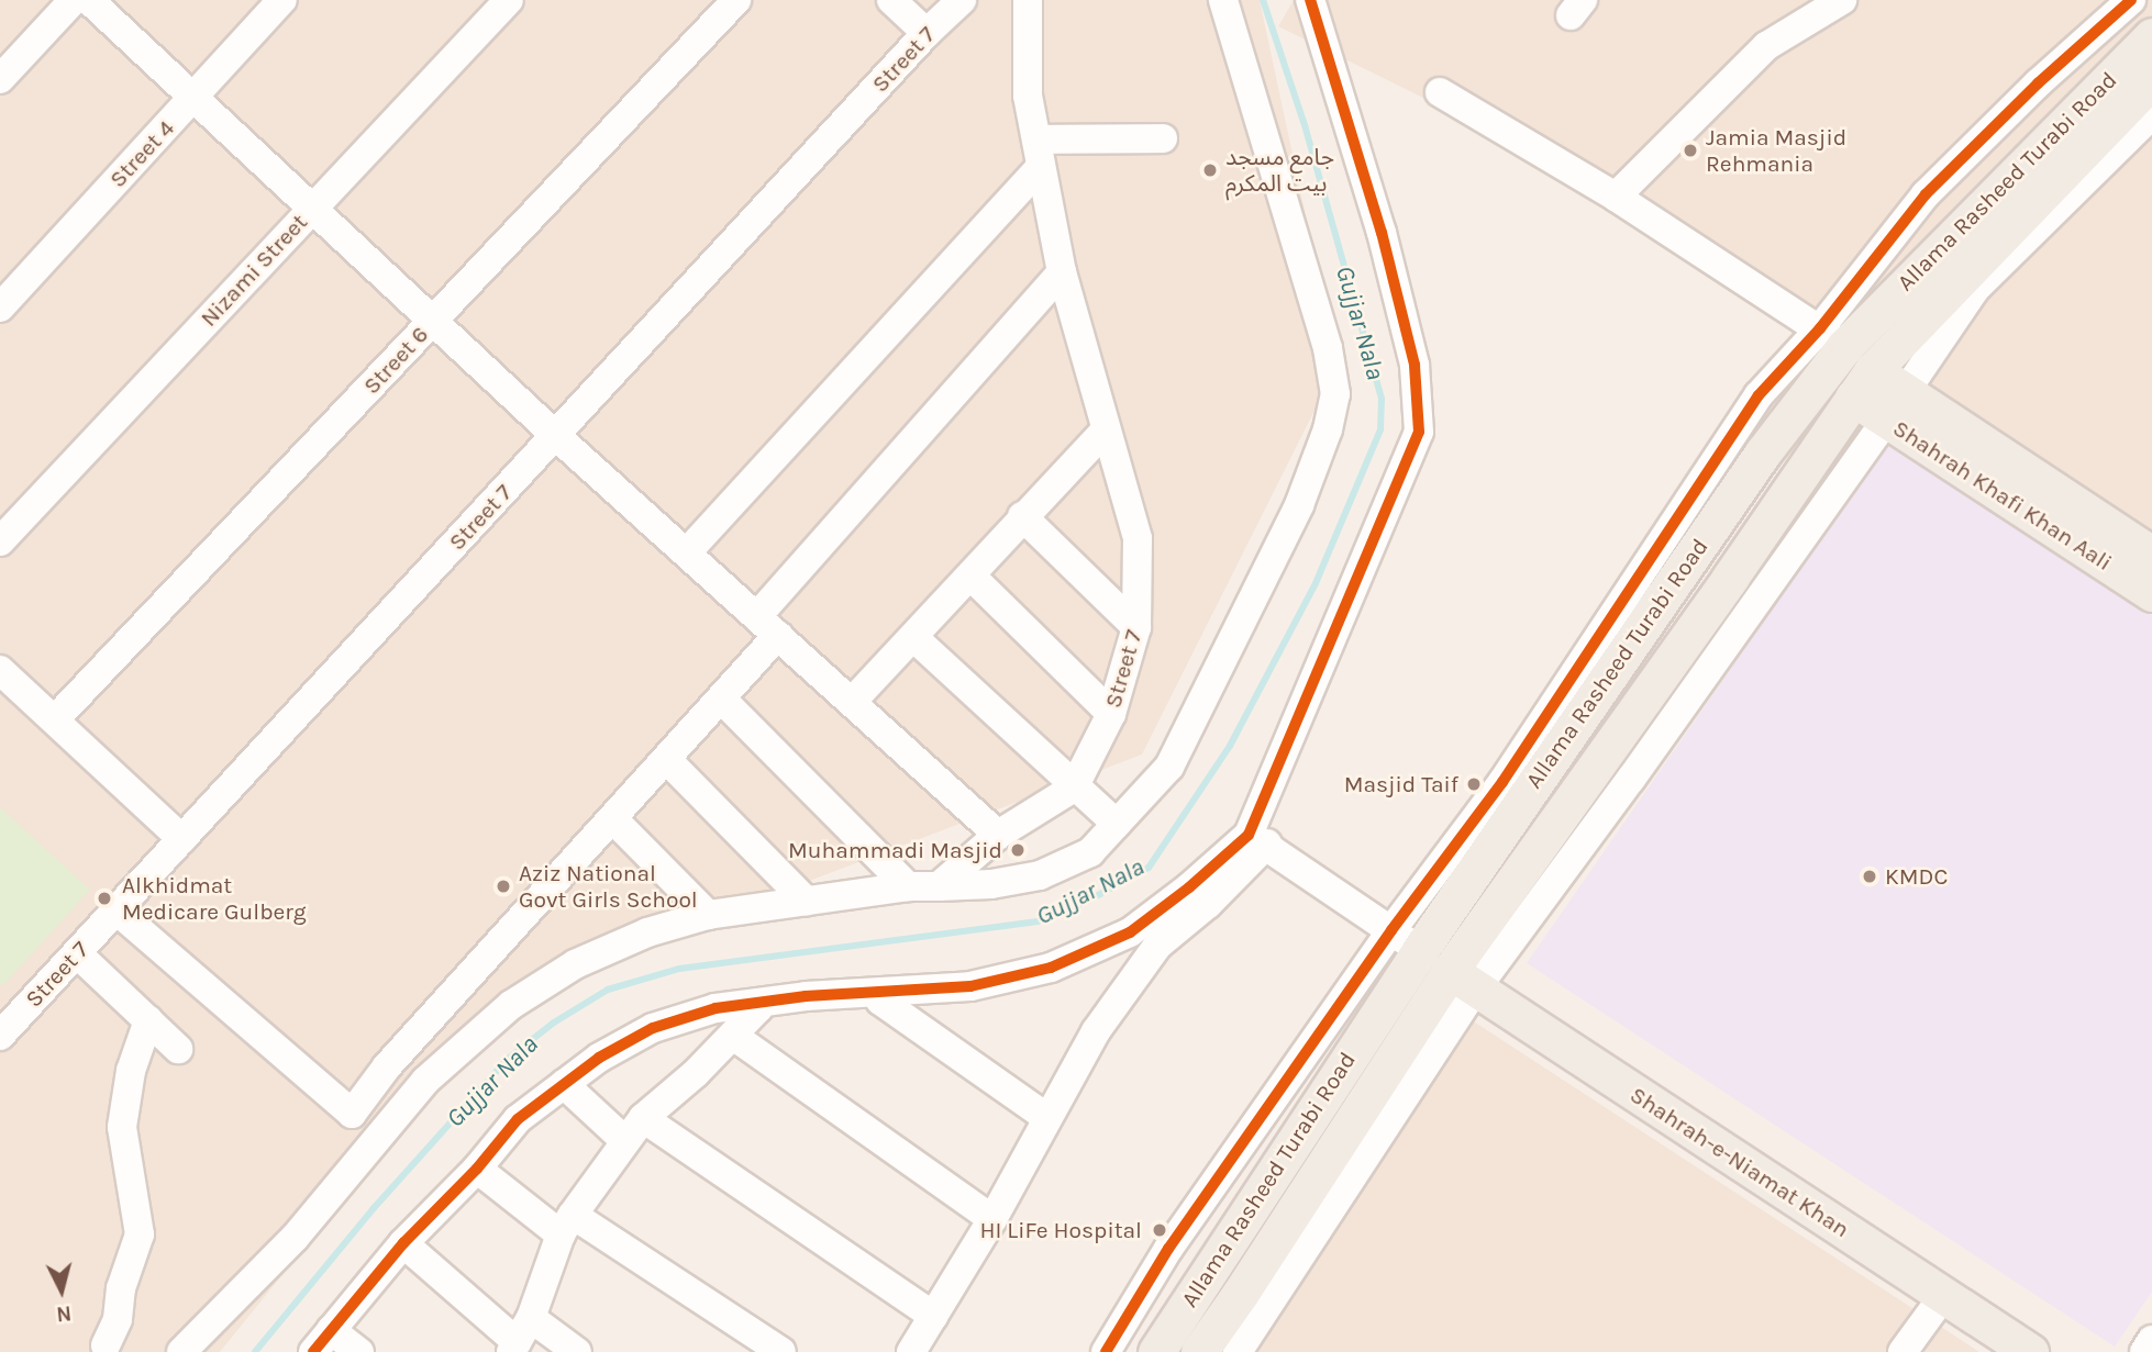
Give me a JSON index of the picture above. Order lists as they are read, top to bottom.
{
  "streets": {
    "main road": ["Allama Rasheed Turabi Road", "Shahrah Khafi Khan Aali", "Shahrah-e-Niamat Khan"],
    "street": [
      "Street 7",
      "Street 4",
      "Nizami Street",
      "Street 6"
    ]
  },
  "crossings": [
    ["Allama Rasheed Turabi Road", "Shahrah Khafi Khan Aali"],
    ["Allama Rasheed Turabi Road", "Shahrah-e-Niamat Khan"]
  ],
  "water": ["Gujjar Nala"],
  "places": [
    "Jamia Masjid Rehmania",
    "جامع مسجد بیت المکرم",
    "Masjid Taif",
    "Muhammadi Masjid",
    "KMDC",
    "Aziz National Govt Girls School",
    "Alkhidmat Medicare Gulberg",
    "HI LiFe Hospital"
  ],
  "north": "bottom"
}
